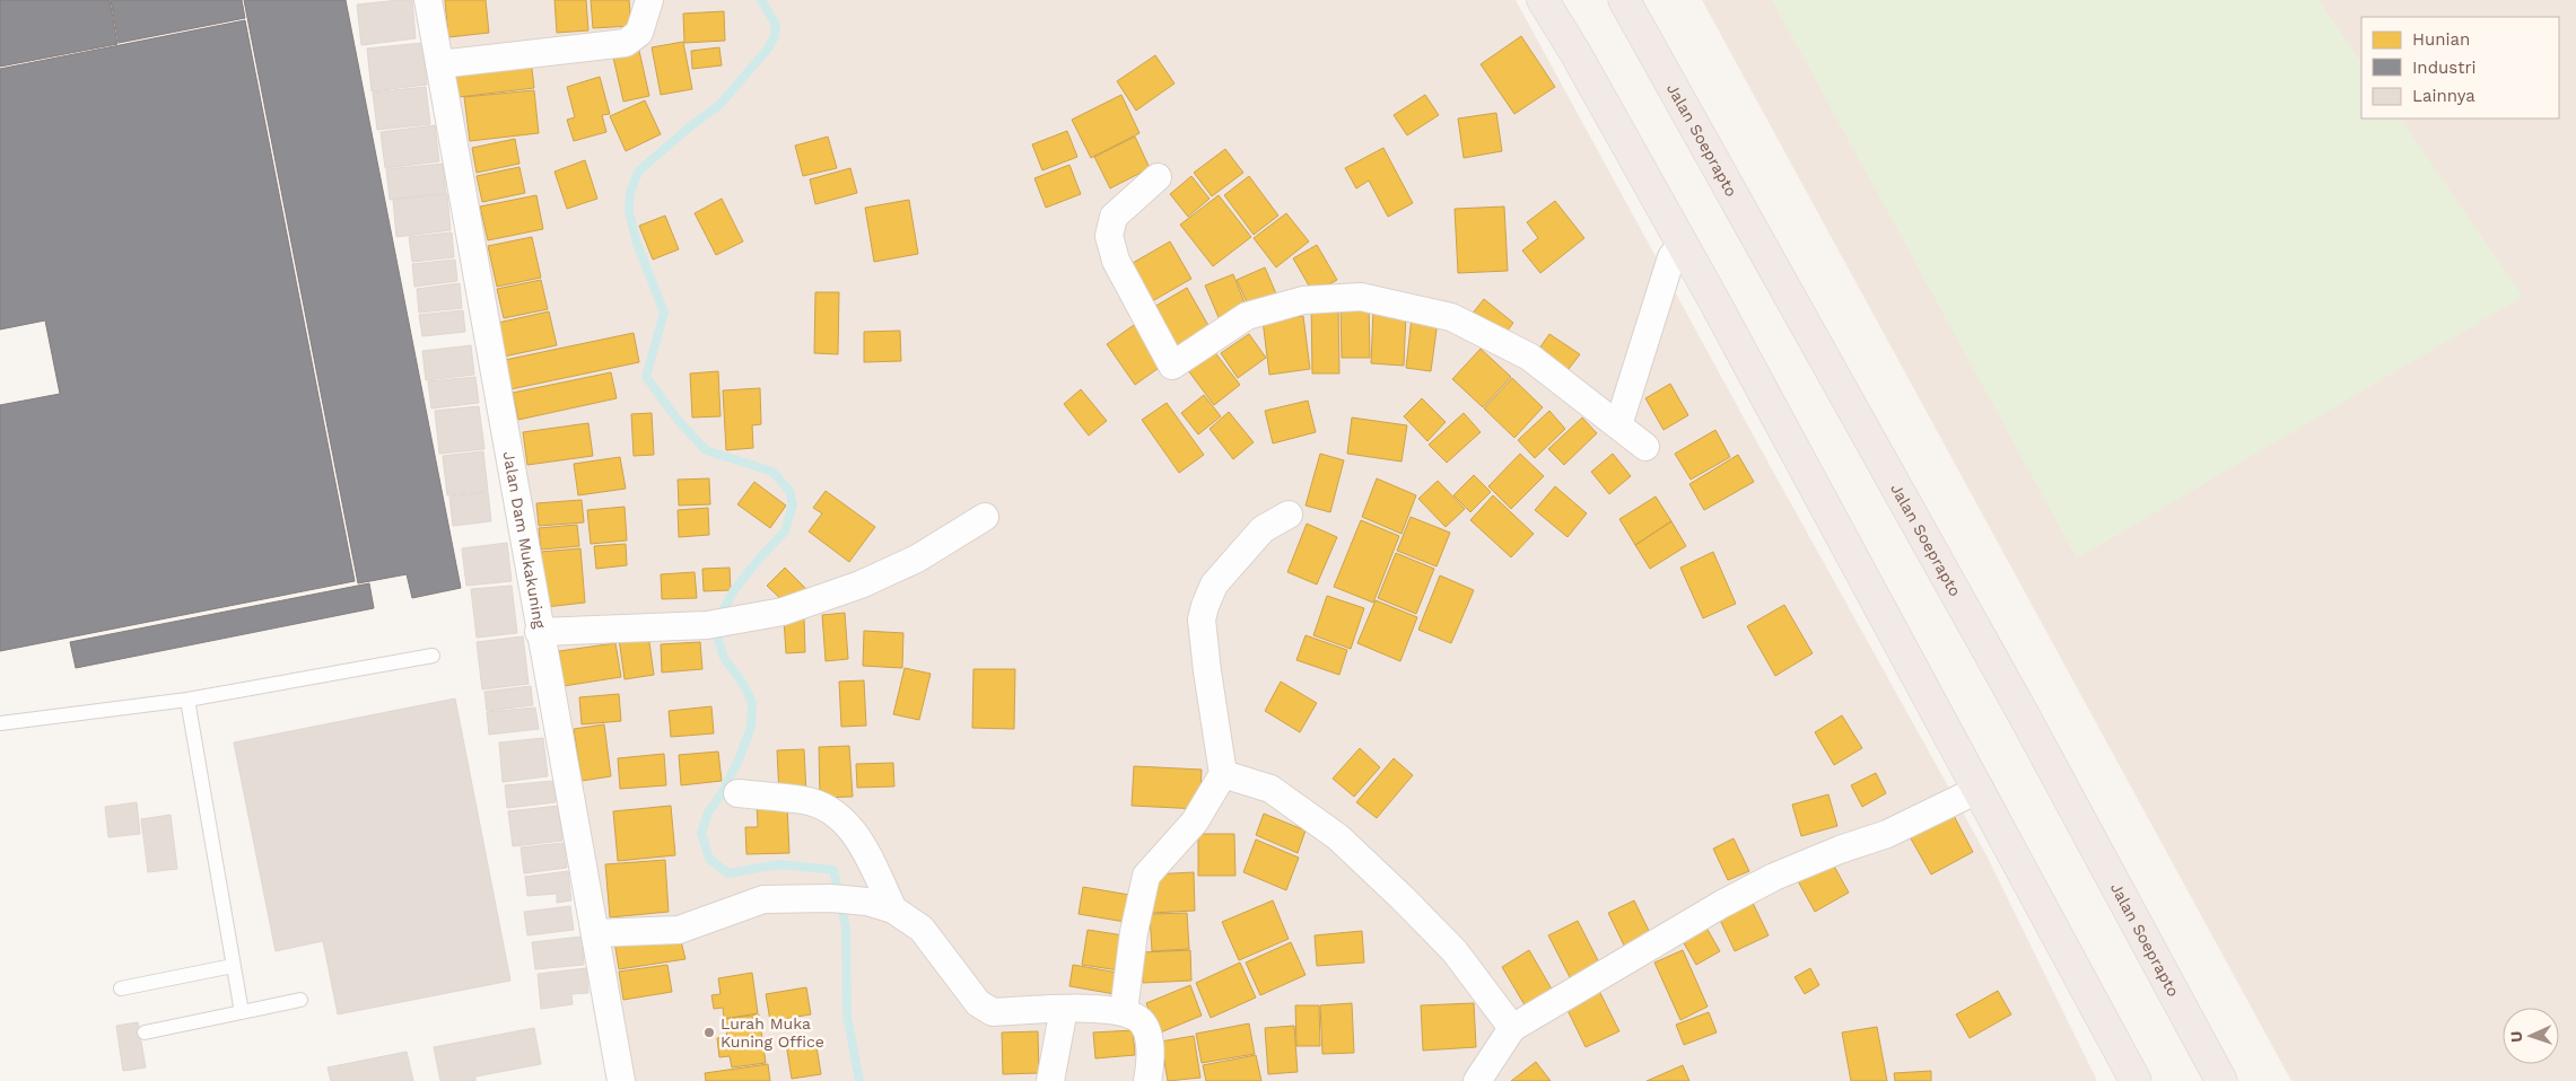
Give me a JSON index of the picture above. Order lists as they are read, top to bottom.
{
  "streets": {
    "highway": ["Jalan Soeprapto"],
    "street": ["Jalan Dam Mukakuning"]
  },
  "places": ["Lurah Muka Kuning Office"],
  "legend": ["Hunian", "Industri", "Lainnya"],
  "north": "left"
}
